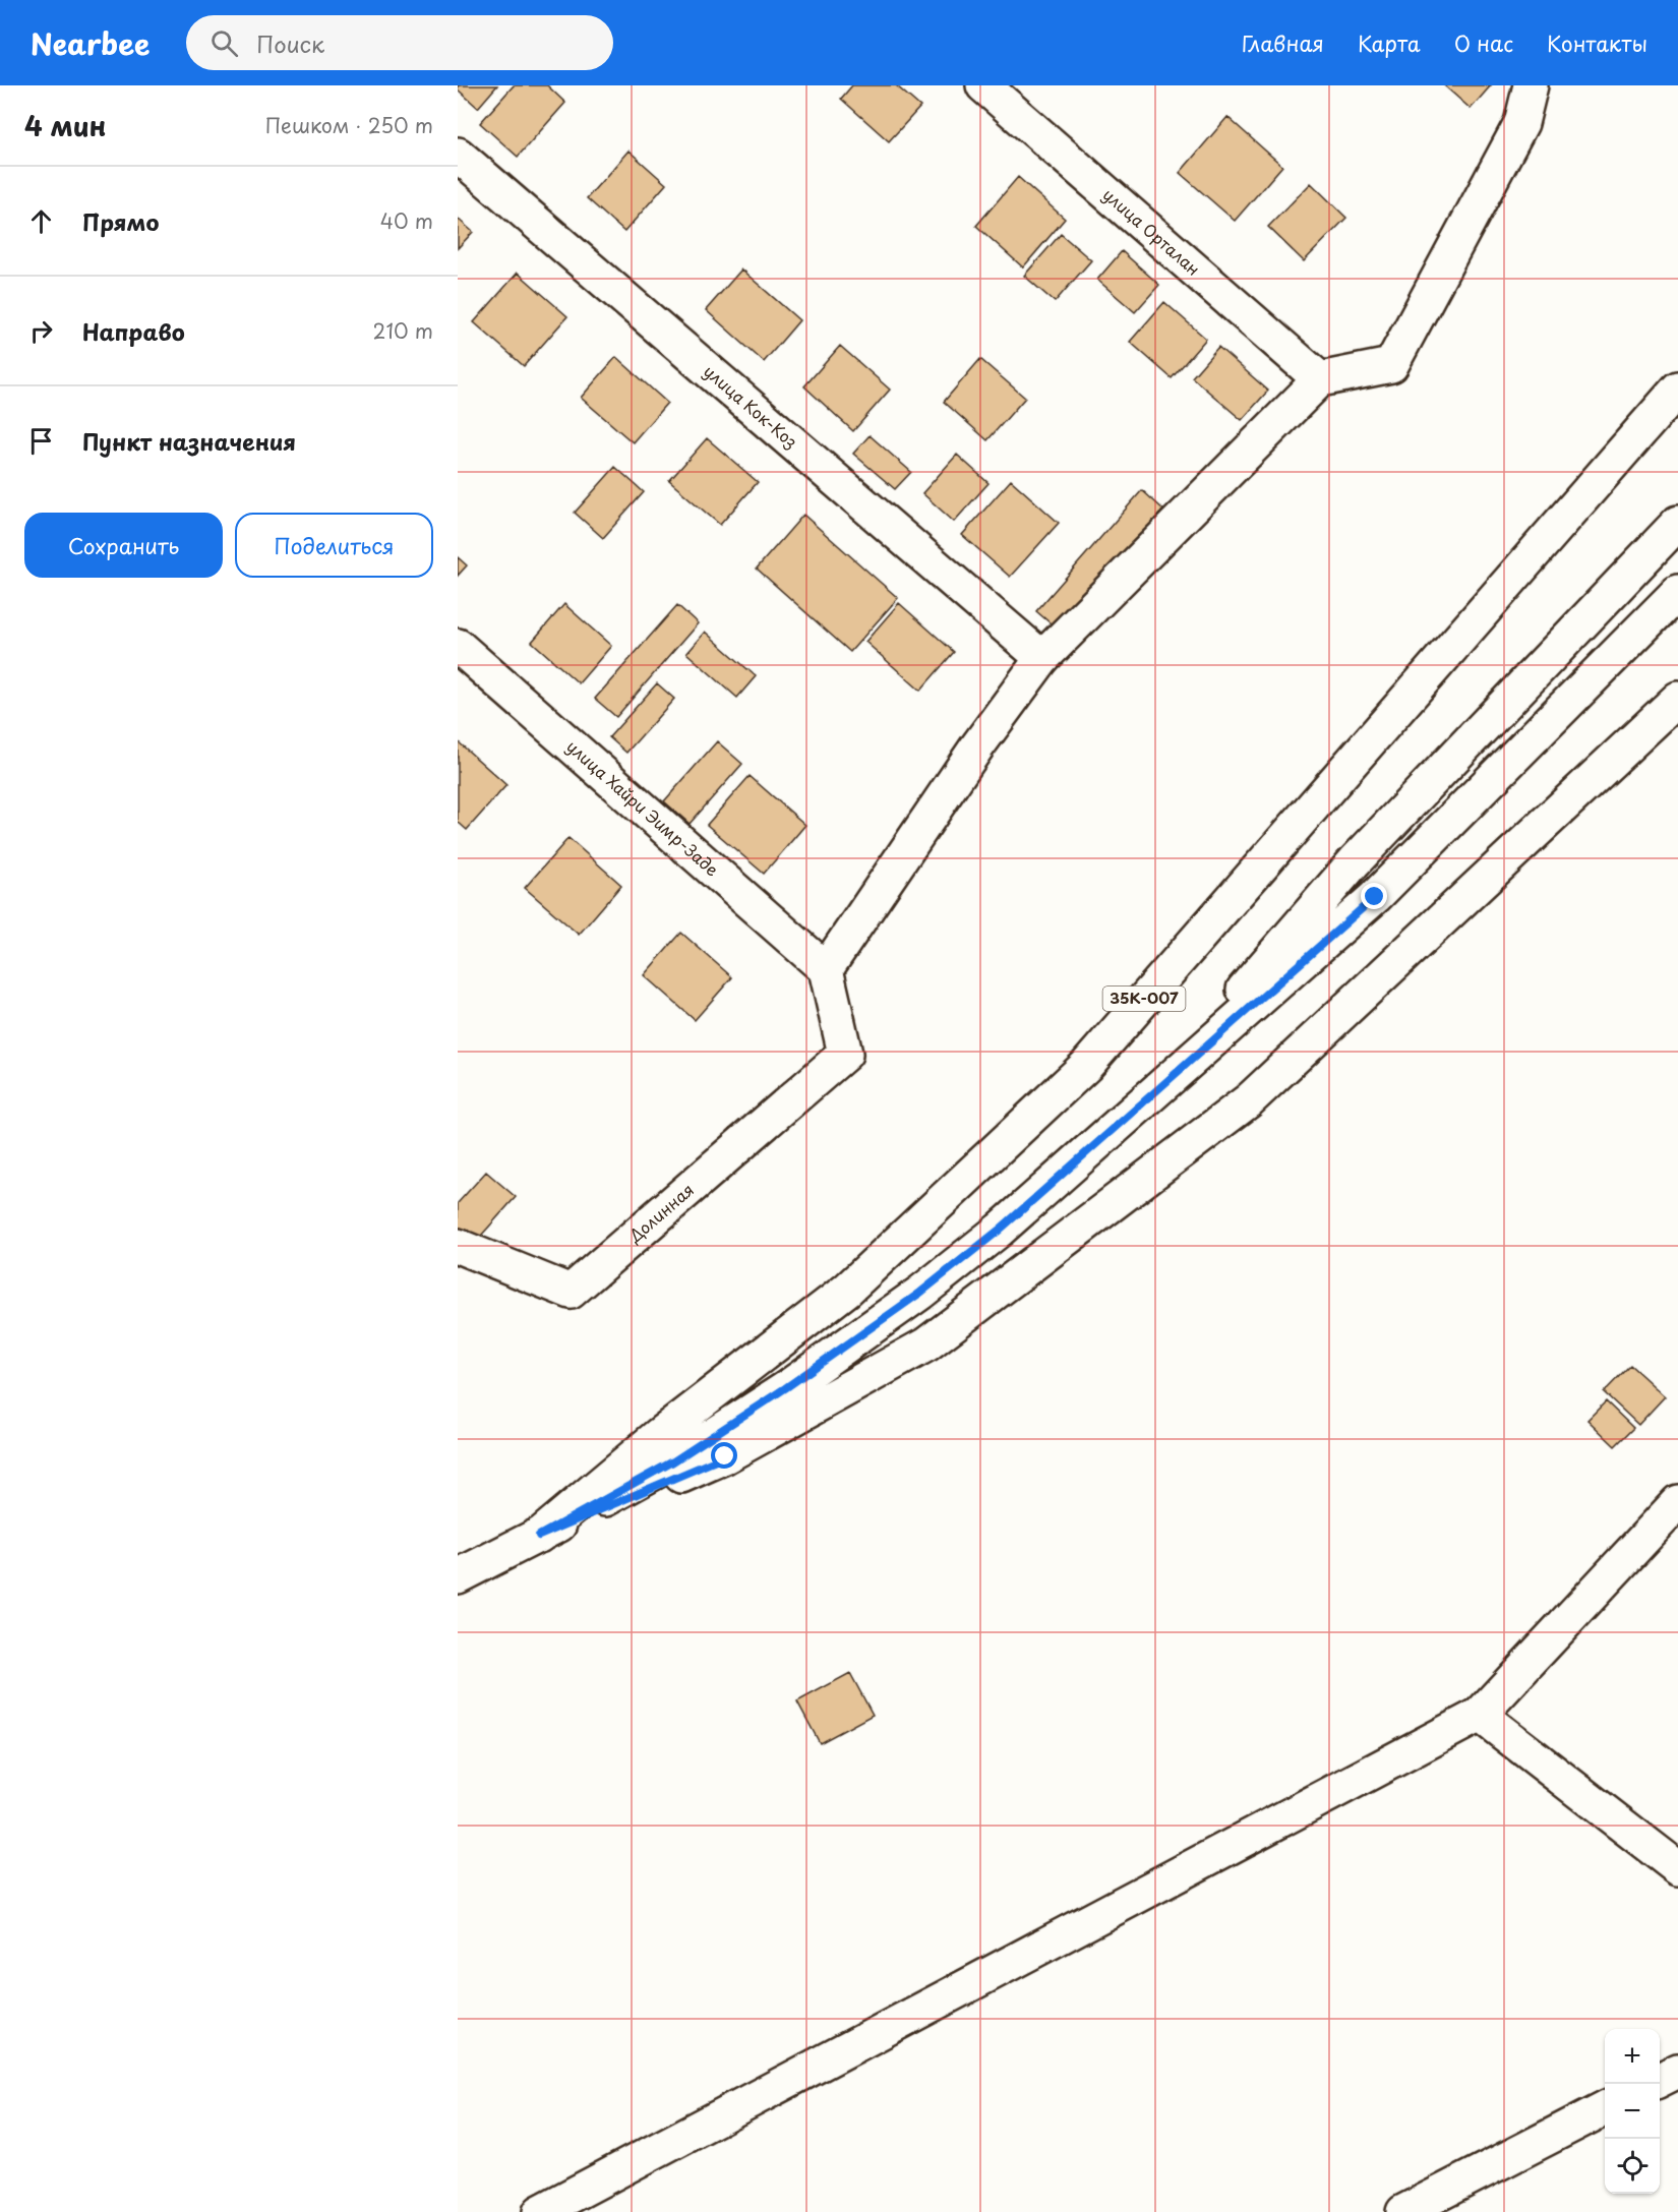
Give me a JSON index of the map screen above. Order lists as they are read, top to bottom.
{
  "streets": {
    "main road": [
      "улица Орталан",
      "улица Кок-Коз",
      "улица Хайри Эимр-Заде",
      "35К-007",
      "Долинная"
    ]
  },
  "crossings": [
    ["улица Хайри Эимр-Заде", "Долинная"]
  ],
  "page": {
    "header": "Nearbee",
    "search": "Поиск",
    "nav": [
      "Главная",
      "Карта",
      "О нас",
      "Контакты"
    ],
    "heading": ["4 мин", "Пешком · 250 m"],
    "list": [
      ["Прямо", "40 m"],
      ["Направо", "210 m"],
      "Пункт назначения"
    ],
    "buttons": ["Сохранить", "Поделиться"],
    "map_buttons": ["+", "−"]
  }
}
